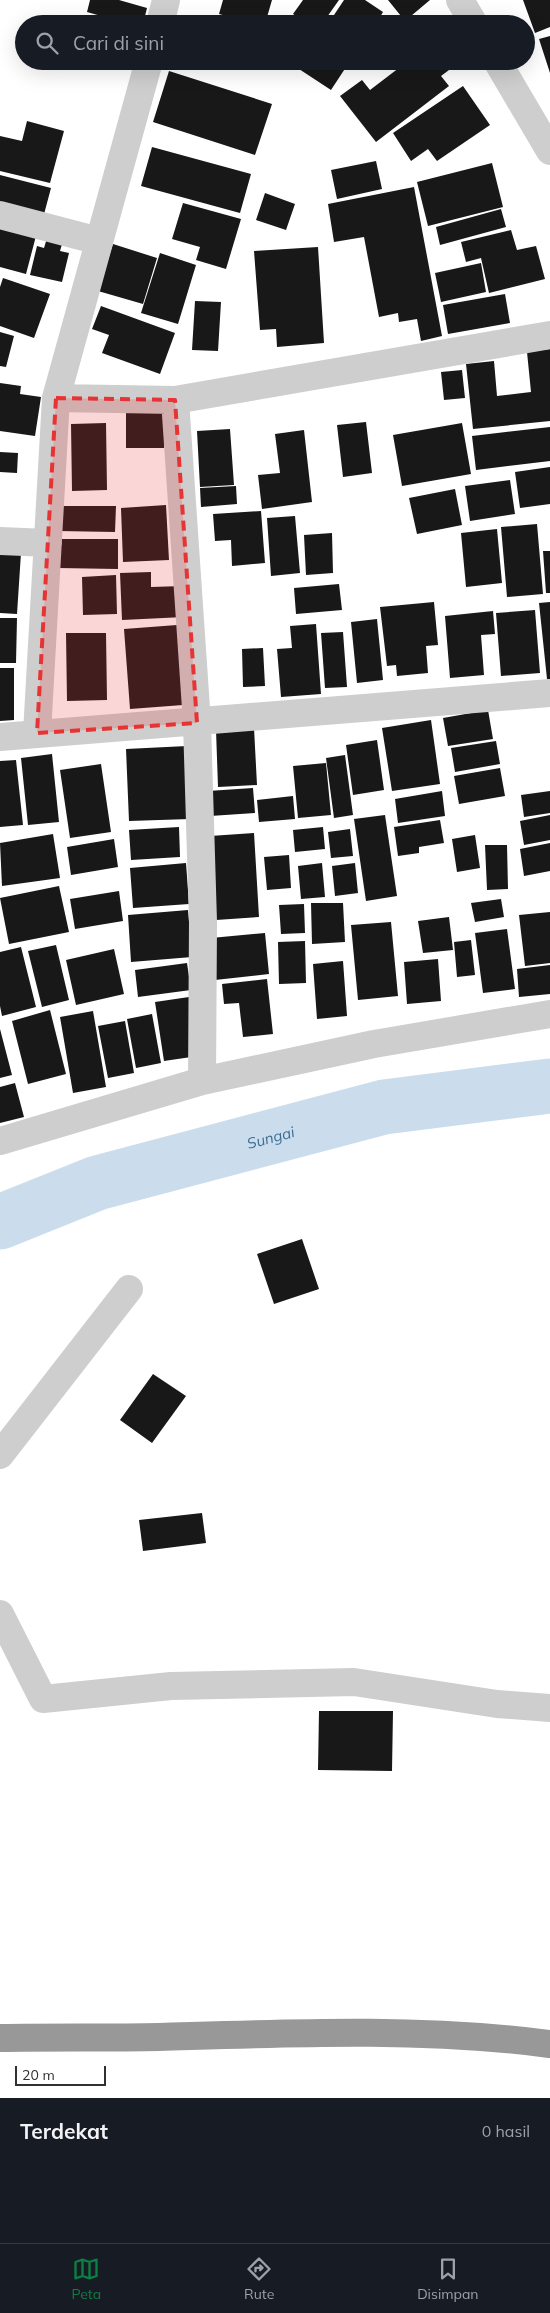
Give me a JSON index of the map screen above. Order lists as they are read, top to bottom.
{
  "water": ["Sungai"],
  "scale_bar": "20 m",
  "page": {
    "search": "Cari di sini",
    "scale": "20 m",
    "heading": ["Terdekat", "0 hasil"],
    "nav": ["Peta", "Rute", "Disimpan"]
  }
}
